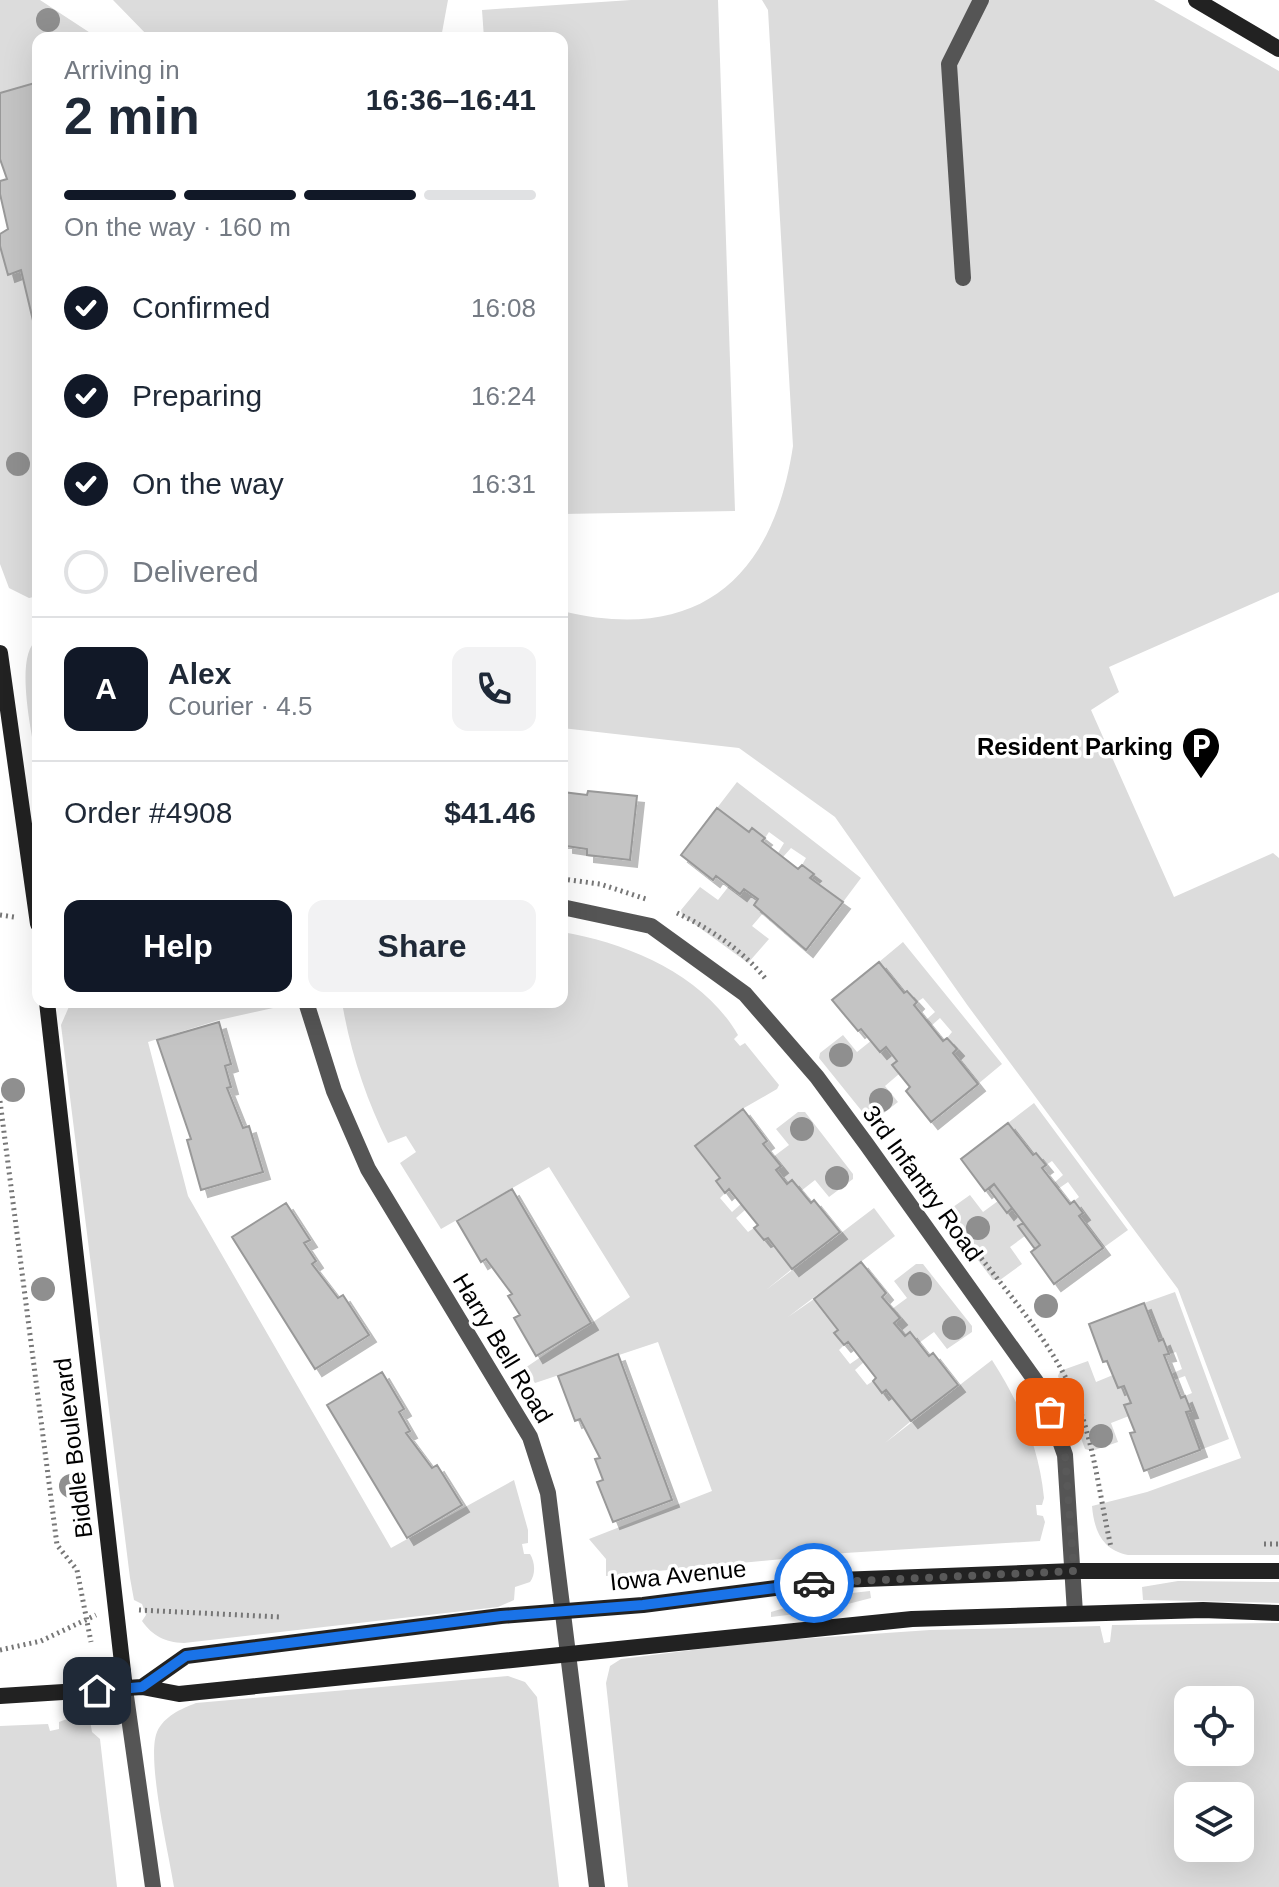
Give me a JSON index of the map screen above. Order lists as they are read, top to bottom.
{
  "streets": {
    "street": [
      "3rd Infantry Road",
      "Harry Bell Road",
      "Biddle Boulevard",
      "Iowa Avenue"
    ]
  },
  "crossings": [
    ["3rd Infantry Road", "Iowa Avenue"],
    ["Harry Bell Road", "Iowa Avenue"],
    ["Biddle Boulevard", "Iowa Avenue"]
  ],
  "places": {
    "parking": ["Resident Parking"]
  },
  "page": {
    "heading": ["2 min", "Arriving in", "16:36–16:41"],
    "panel": [
      "Alex",
      "Courier · 4.5",
      "Order #4908",
      "$41.46"
    ],
    "bar": "On the way · 160 m",
    "list": [
      ["Confirmed", "16:08"],
      ["Preparing", "16:24"],
      ["On the way", "16:31"],
      "Delivered"
    ],
    "round": "A",
    "buttons": ["Help", "Share"]
  }
}
